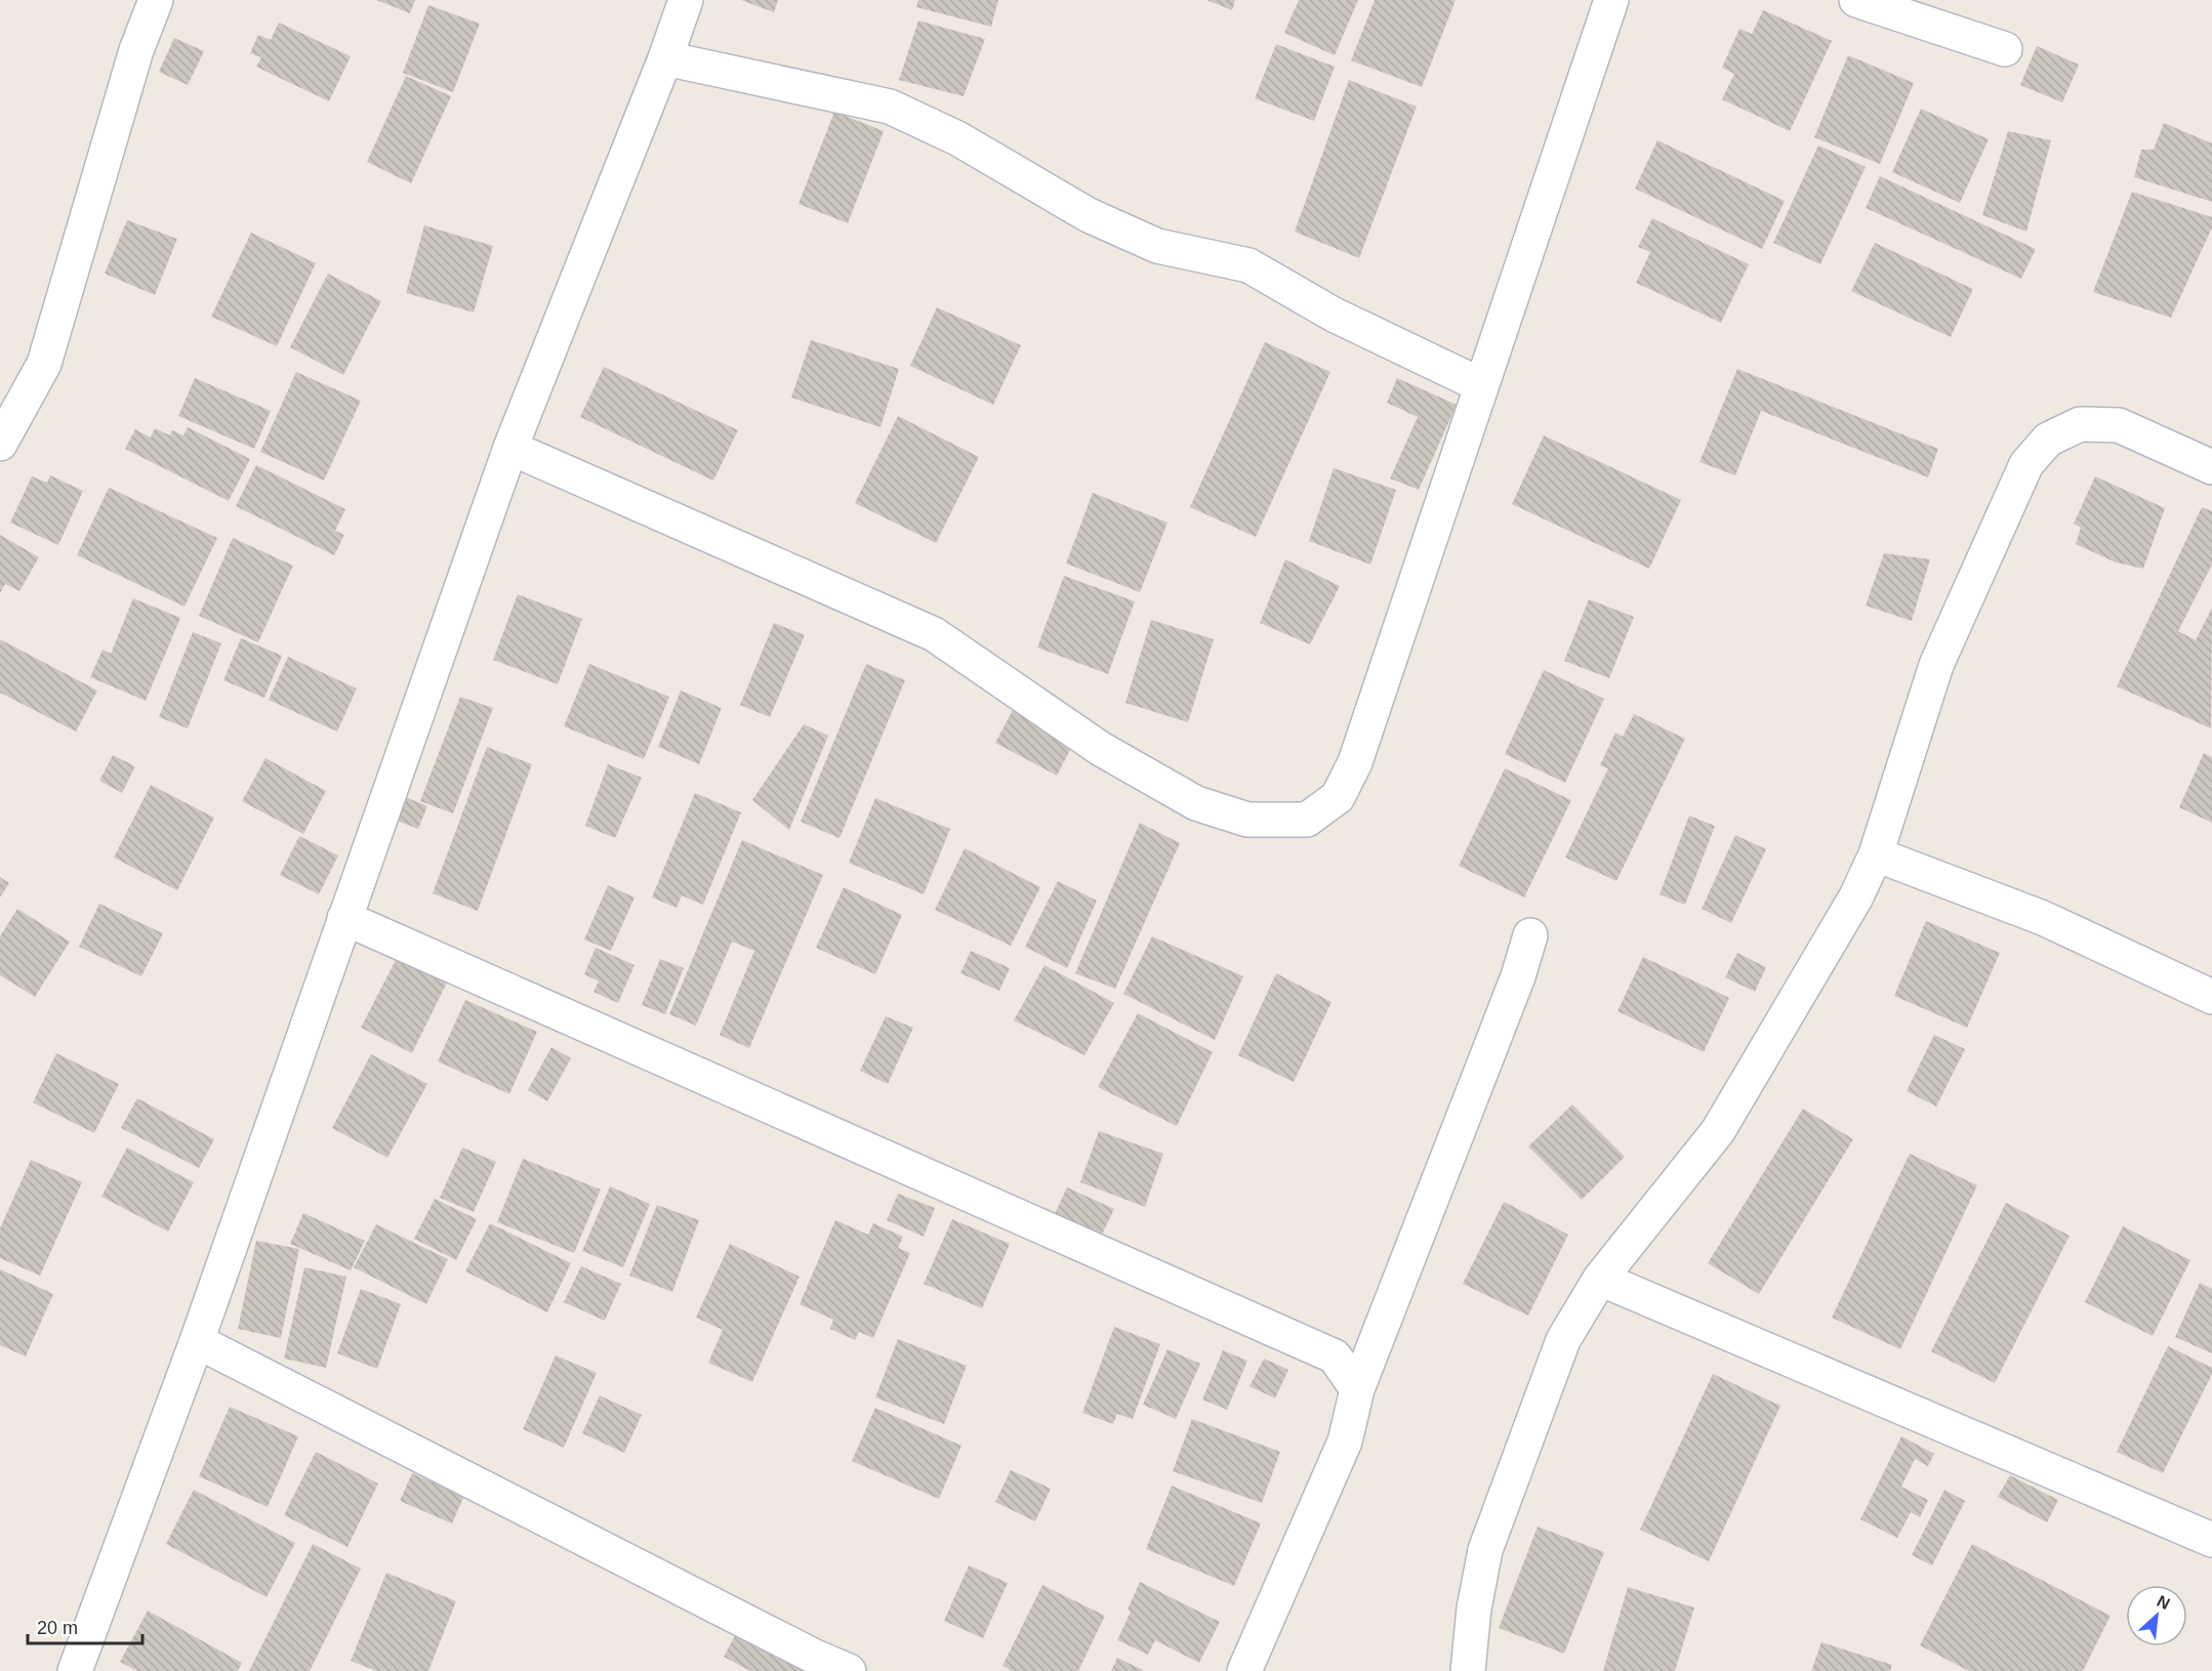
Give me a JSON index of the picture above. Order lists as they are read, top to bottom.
{
  "scale_bar": "20 m",
  "north": "top right"
}
